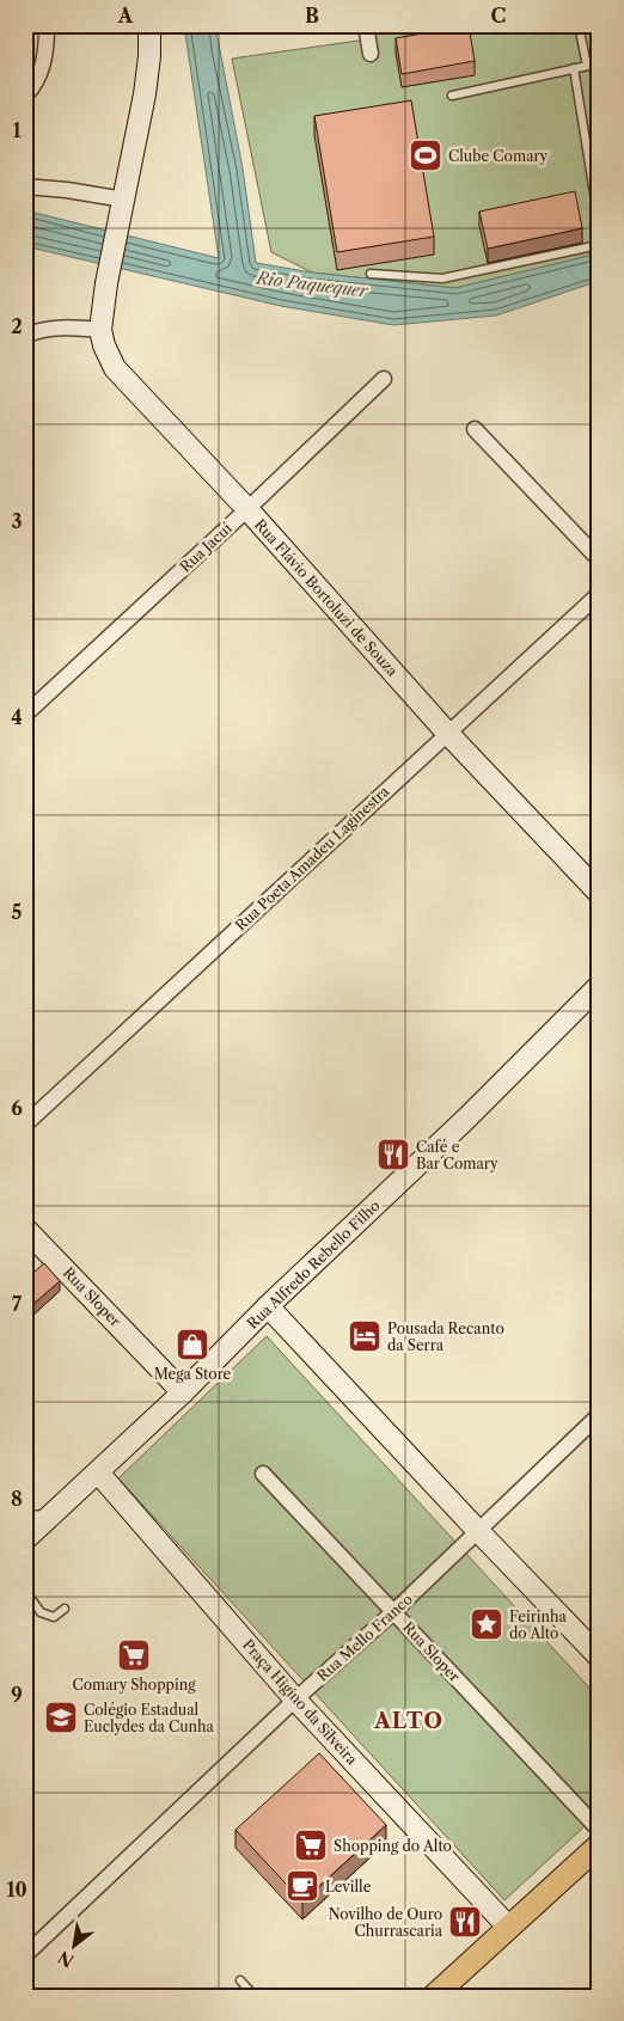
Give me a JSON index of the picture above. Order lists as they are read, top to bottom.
{
  "streets": {
    "street": [
      "Rua Jacuí",
      "Rua Flávio Bortoluzi de Souza",
      "Rua Poeta Amadeu Laginestra",
      "Rua Alfredo Rebello Filho",
      "Rua Sloper",
      "Rua Mello Franco",
      "Praça Higino da Silveira"
    ]
  },
  "crossings": [
    ["Rua Jacuí", "Rua Flávio Bortoluzi de Souza"],
    ["Rua Flávio Bortoluzi de Souza", "Rua Poeta Amadeu Laginestra"],
    ["Rua Alfredo Rebello Filho", "Rua Sloper"],
    ["Rua Alfredo Rebello Filho", "Praça Higino da Silveira"],
    ["Rua Sloper", "Rua Mello Franco"],
    ["Rua Mello Franco", "Praça Higino da Silveira"]
  ],
  "districts": ["ALTO"],
  "water": ["Rio Paquequer"],
  "places": {
    "sports": ["Clube Comary"],
    "restaurant": ["Café e Bar Comary", "Novilho de Ouro Churrascaria"],
    "hotel": ["Pousada Recanto da Serra"],
    "shop": ["Mega Store"],
    "place": ["Feirinha do Alto"],
    "supermarket": ["Comary Shopping", "Shopping do Alto"],
    "school or university": ["Colégio Estadual Euclydes da Cunha"],
    "cafe": ["Leville"]
  },
  "north": "bottom left",
  "grid": {
    "columns": ["A", "B", "C"],
    "rows": [
      "1",
      "2",
      "3",
      "4",
      "5",
      "6",
      "7",
      "8",
      "9",
      "10"
    ]
  }
}
